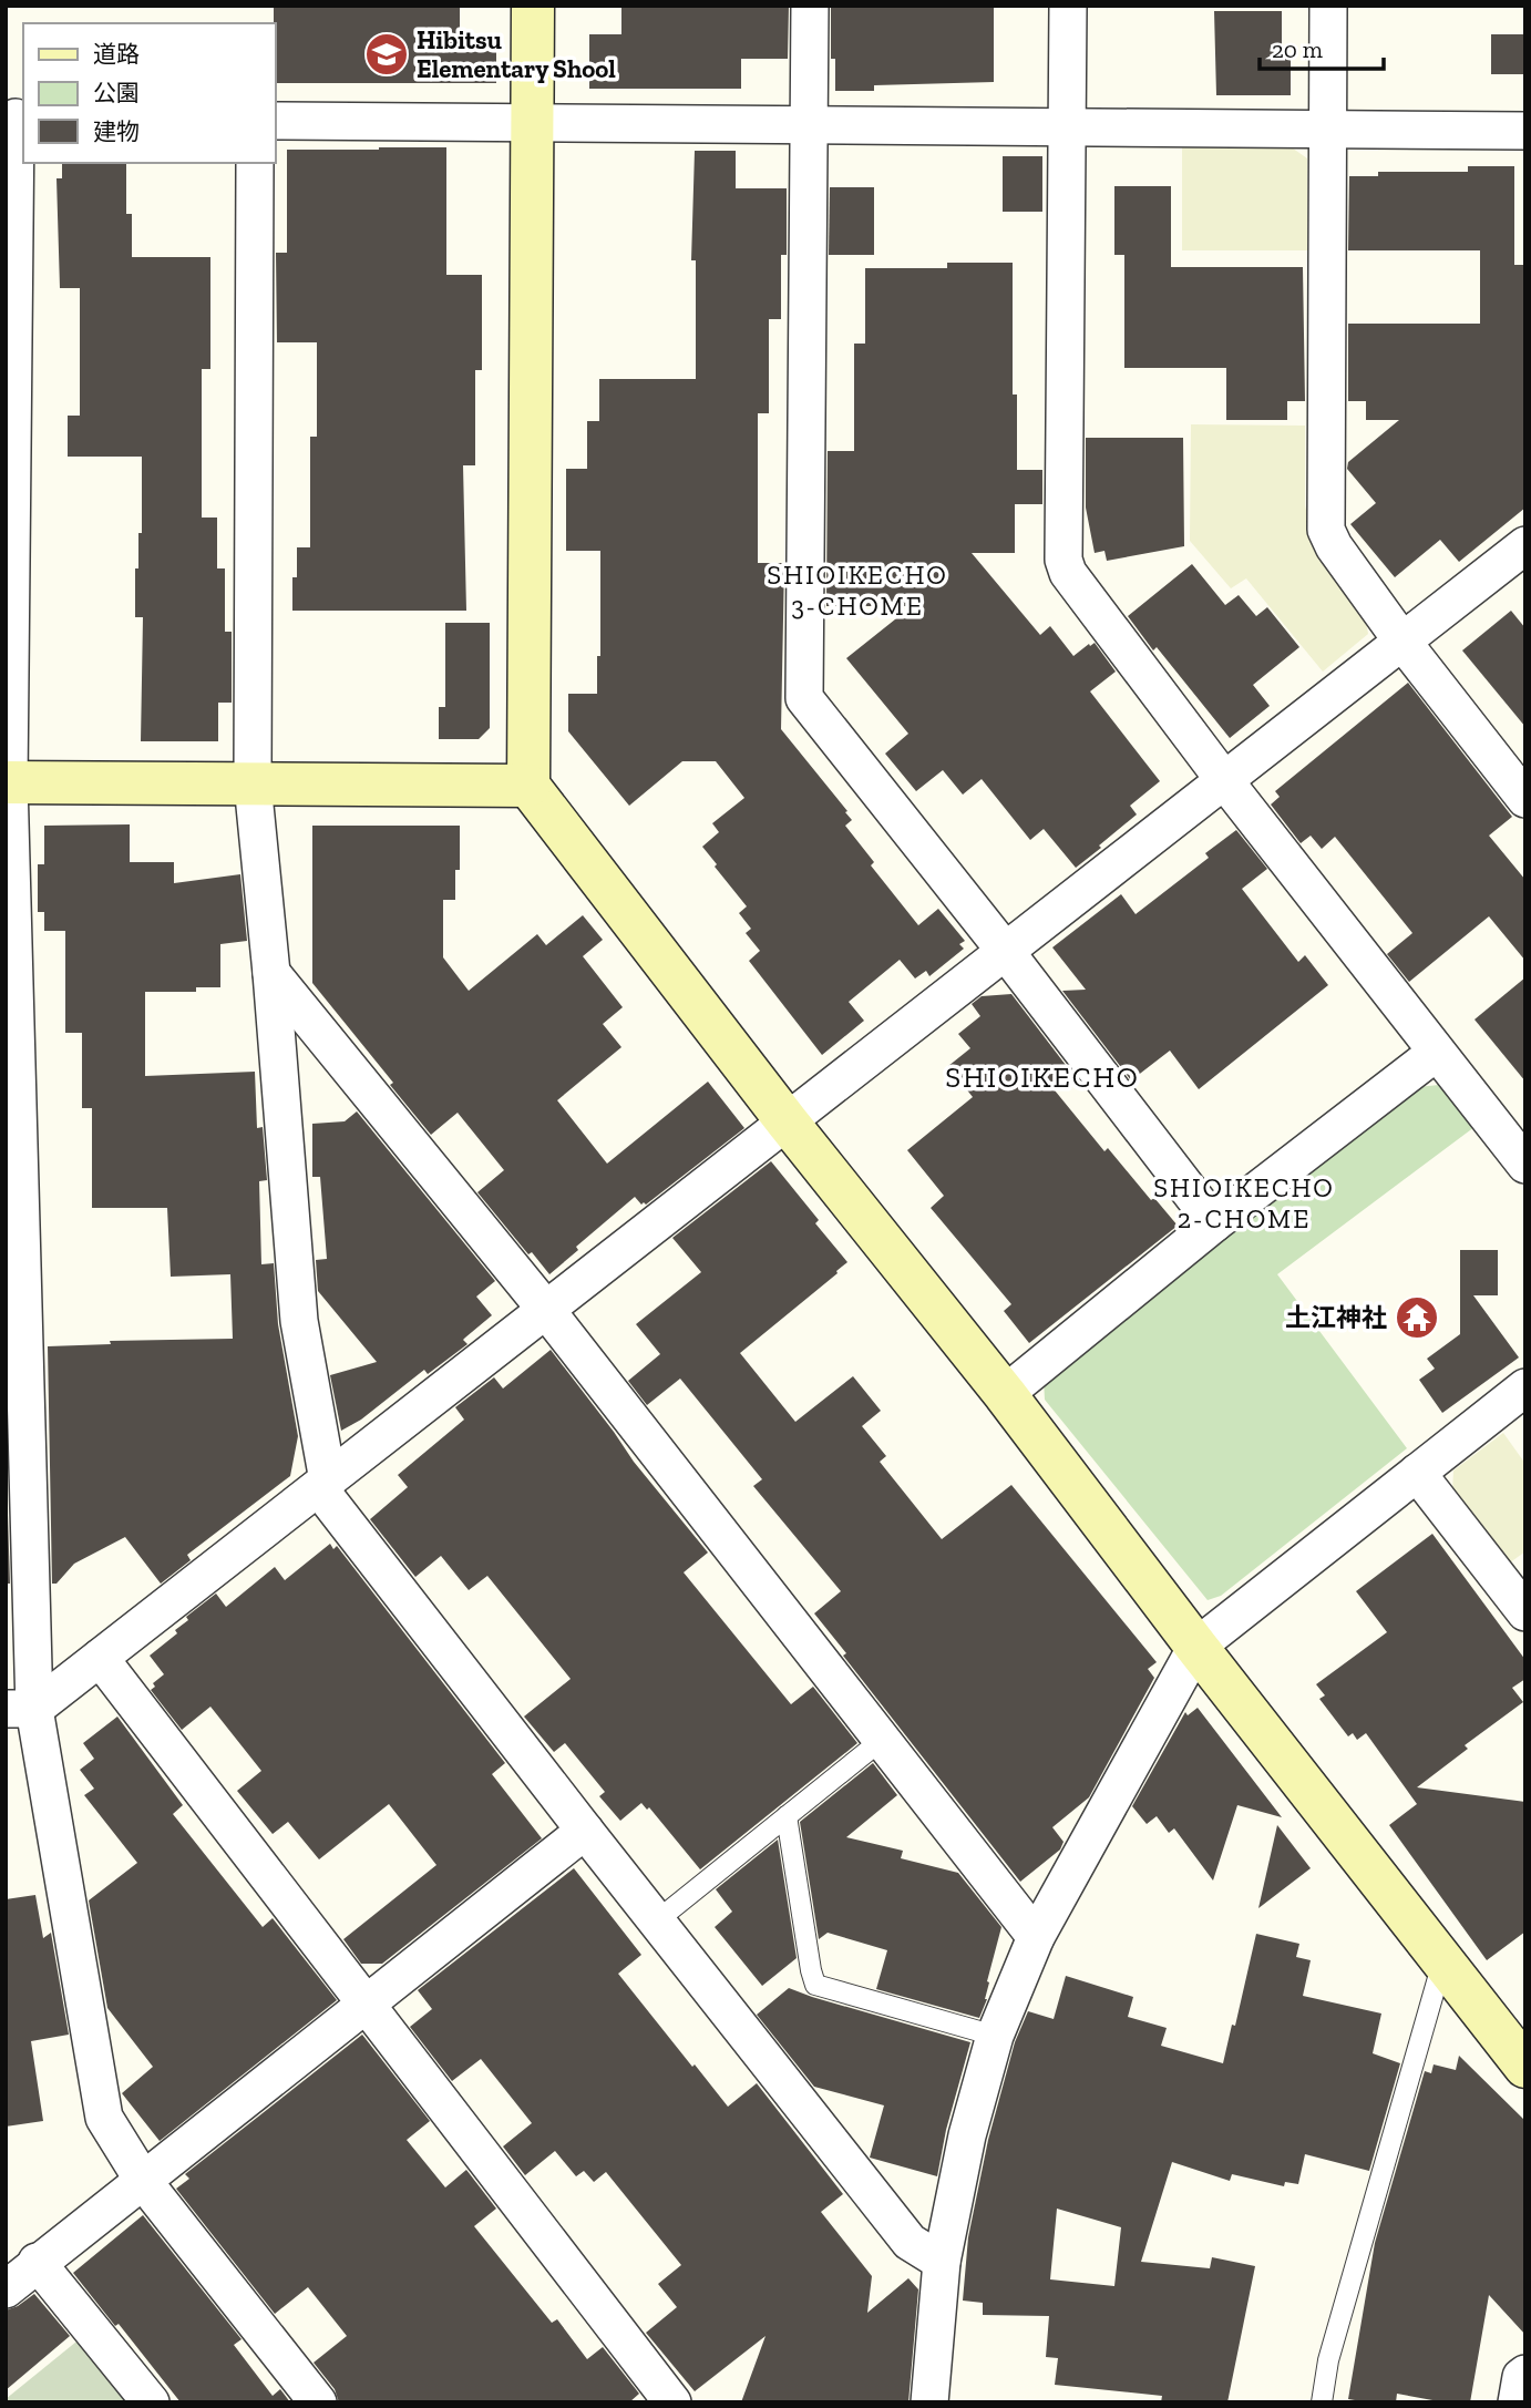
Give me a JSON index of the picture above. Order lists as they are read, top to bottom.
{
  "districts": ["SHIOIKECHO 3-CHOME", "SHIOIKECHO", "SHIOIKECHO 2-CHOME"],
  "places": {
    "school or university": ["Hibitsu Elementary Shool"],
    "temple": ["土江神社"]
  },
  "legend": ["道路", "公園", "建物"],
  "scale_bar": "20 m"
}
